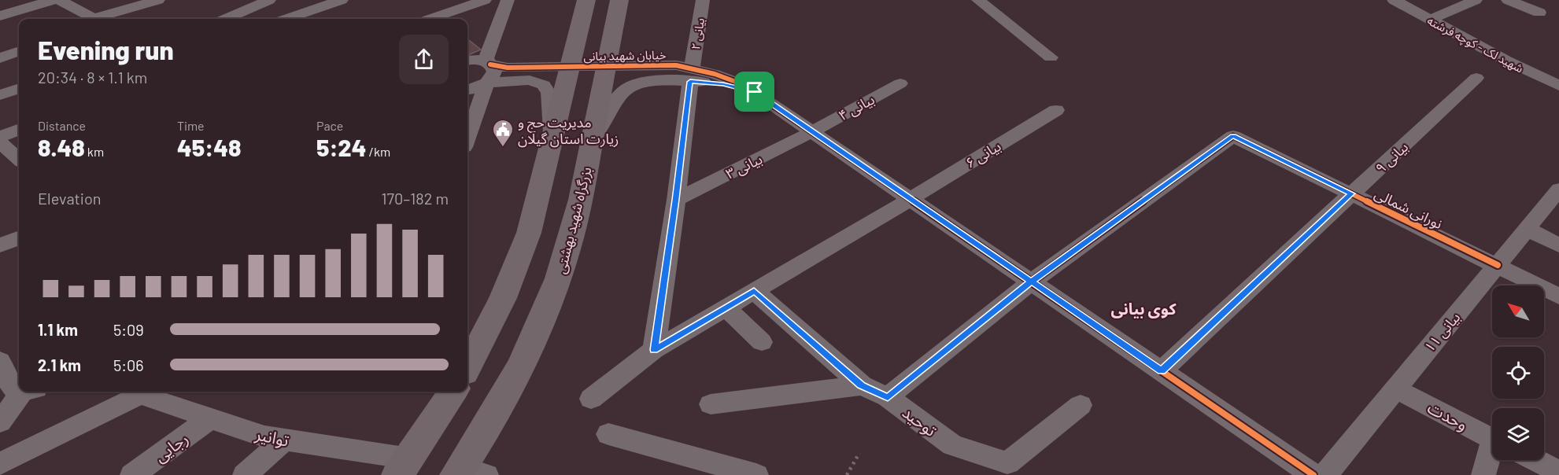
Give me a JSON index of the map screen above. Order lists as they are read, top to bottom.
{
  "streets": {
    "highway": ["بزرگراه شهید بهشتی"],
    "street": [
      "بیانی ۲",
      "شهید لک - کوچه فرشته",
      "خیابان شهید بیانی",
      "بیانی ۴",
      "بیانی ۶",
      "بیانی ۹",
      "بیانی ۳",
      "نورانی شمالی",
      "بیانی ۱۱",
      "وحدت",
      "توحید",
      "توانیر",
      "رجایی"
    ]
  },
  "crossings": [
    ["بیانی ۲", "خیابان شهید بیانی"],
    ["بیانی ۲", "بیانی ۶"],
    ["بیانی ۲", "بیانی ۳"],
    ["خیابان شهید بیانی", "بیانی ۴"],
    ["خیابان شهید بیانی", "بیانی ۳"],
    ["خیابان شهید بیانی", "بزرگراه شهید بهشتی"],
    ["بیانی ۴", "بیانی ۳"],
    ["بیانی ۹", "نورانی شمالی"],
    ["نورانی شمالی", "بیانی ۱۱"],
    ["بیانی ۱۱", "وحدت"],
    ["توانیر", "رجایی"]
  ],
  "districts": ["کوی بیانی"],
  "places": {
    "public building": ["مدیریت حج و زیارت استان گیلان"]
  },
  "north": "top left",
  "page": {
    "heading": ["Evening run", "20:34 · 8 × 1.1 km"],
    "stats": [
      ["Distance", "8.48 km"],
      ["Time", "45:48"],
      ["Pace", "5:24 /km"]
    ],
    "chart": ["Elevation", "170–182 m"],
    "list": [
      {
        "name": "1.1 km",
        "note": "5:09"
      },
      {
        "name": "2.1 km",
        "note": "5:06"
      }
    ]
  }
}
